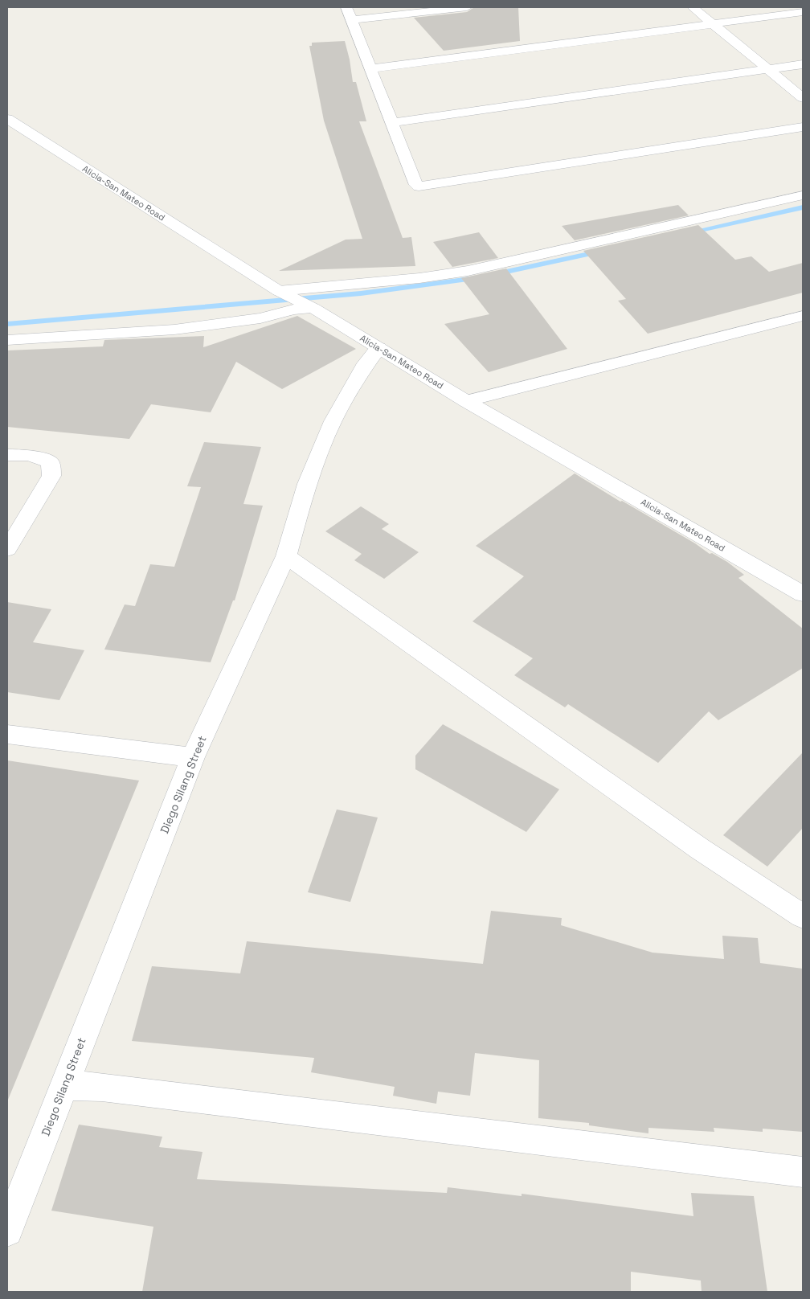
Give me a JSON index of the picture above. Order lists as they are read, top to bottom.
{
  "streets": {
    "street": ["Alicia-San Mateo Road", "Diego Silang Street"]
  },
  "crossings": [
    ["Alicia-San Mateo Road", "Diego Silang Street"]
  ]
}
